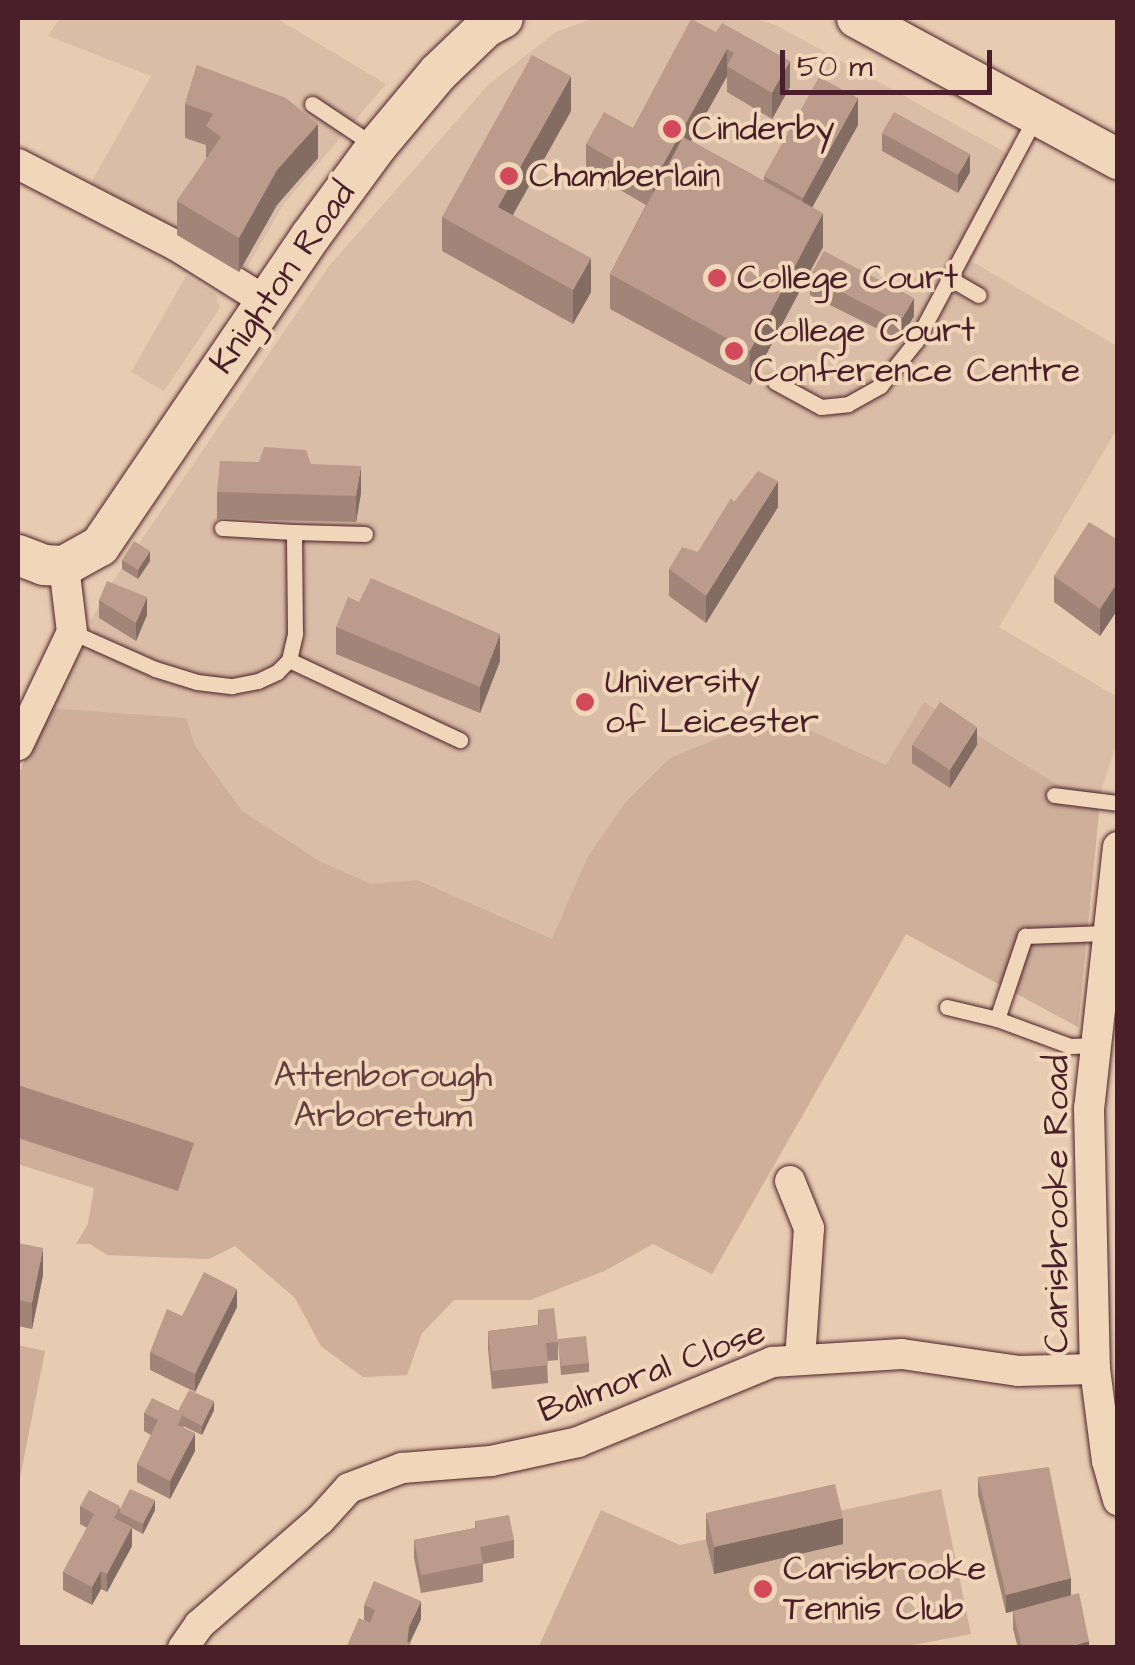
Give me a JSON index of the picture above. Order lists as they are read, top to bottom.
{
  "streets": {
    "street": ["Knighton Road", "Carisbrooke Road", "Balmoral Close"]
  },
  "crossings": [
    ["Carisbrooke Road", "Balmoral Close"]
  ],
  "parks": ["Attenborough Arboretum"],
  "places": [
    "Cinderby",
    "Chamberlain",
    "College Court",
    "College Court Conference Centre",
    "University of Leicester",
    "Carisbrooke Tennis Club"
  ],
  "scale_bar": "50 m"
}
